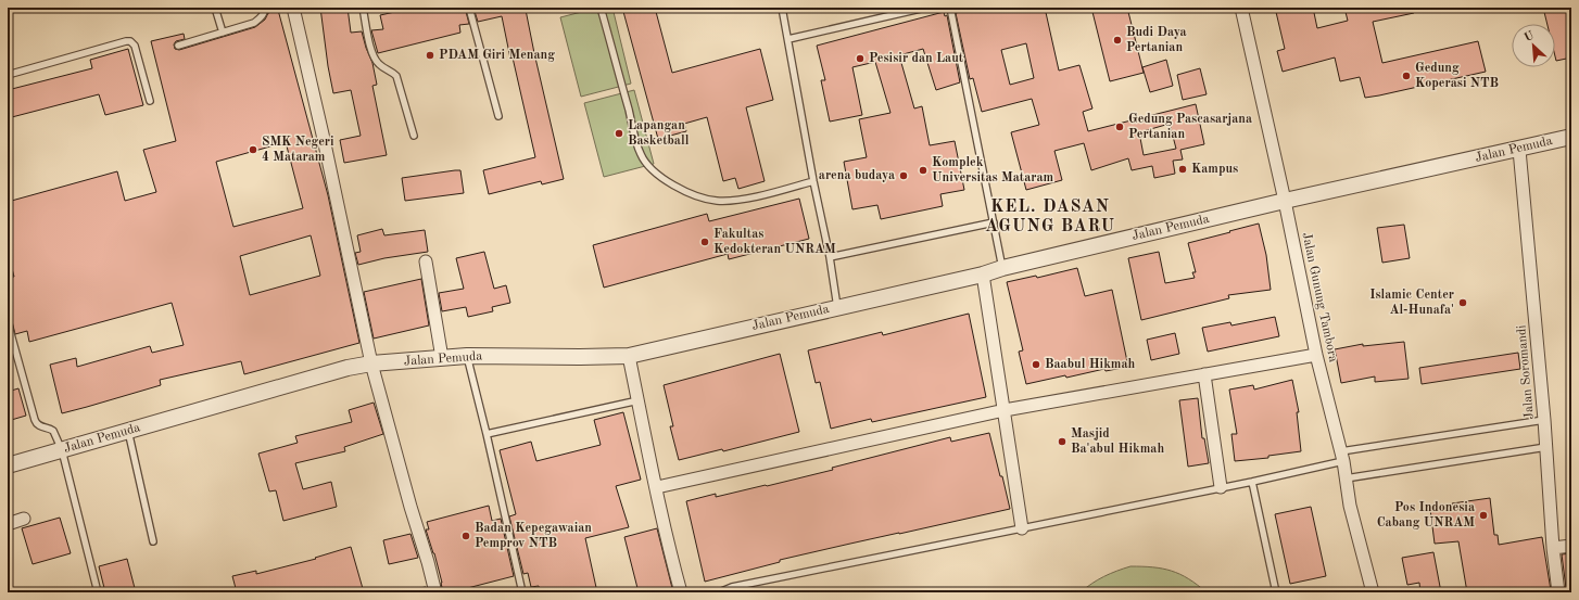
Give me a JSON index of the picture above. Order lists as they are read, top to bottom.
{
  "streets": {
    "street": ["Jalan Pemuda", "Jalan Gunung Tambora", "Jalan Soromandi"]
  },
  "crossings": [
    ["Jalan Pemuda", "Jalan Gunung Tambora"],
    ["Jalan Pemuda", "Jalan Soromandi"]
  ],
  "districts": ["KEL. DASAN AGUNG BARU"],
  "places": [
    "Budi Daya Pertanian",
    "PDAM Giri Menang",
    "Pesisir dan Laut",
    "Gedung Koperasi NTB",
    "Gedung Pascasarjana Pertanian",
    "Lapangan Basketball",
    "SMK Negeri 4 Mataram",
    "Kampus",
    "Komplek Universitas Mataram",
    "arena budaya",
    "Fakultas Kedokteran UNRAM",
    "Islamic Center Al-Hunafa'",
    "Baabul Hikmah",
    "Masjid Ba'abul Hikmah",
    "Pos Indonesia Cabang UNRAM",
    "Badan Kepegawaian Pemprov NTB"
  ],
  "north": "top left"
}
